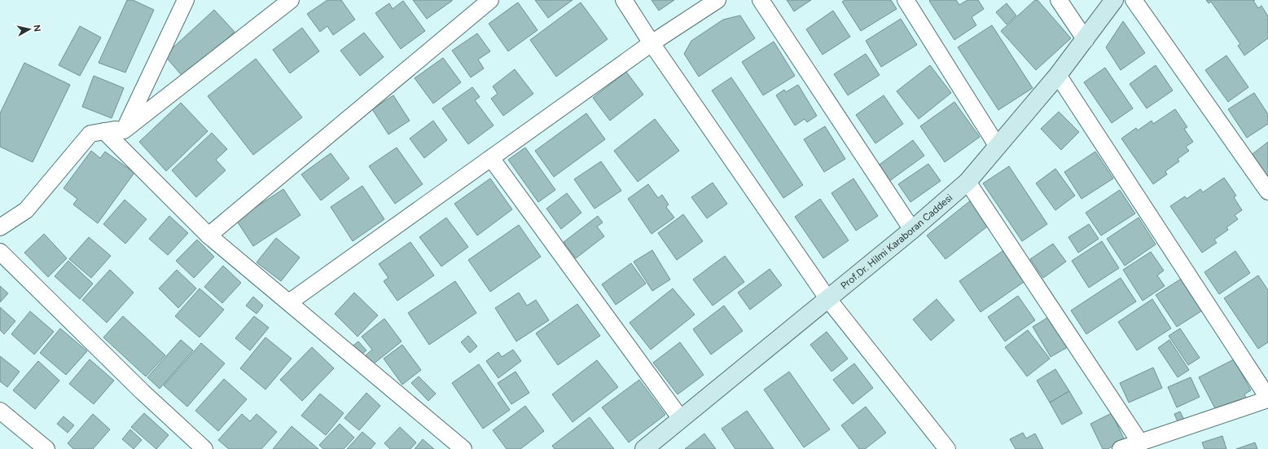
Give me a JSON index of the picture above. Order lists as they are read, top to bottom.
{
  "streets": {
    "street": ["Prof.Dr. Hilmi Karaboran Caddesi"]
  },
  "north": "right"
}
